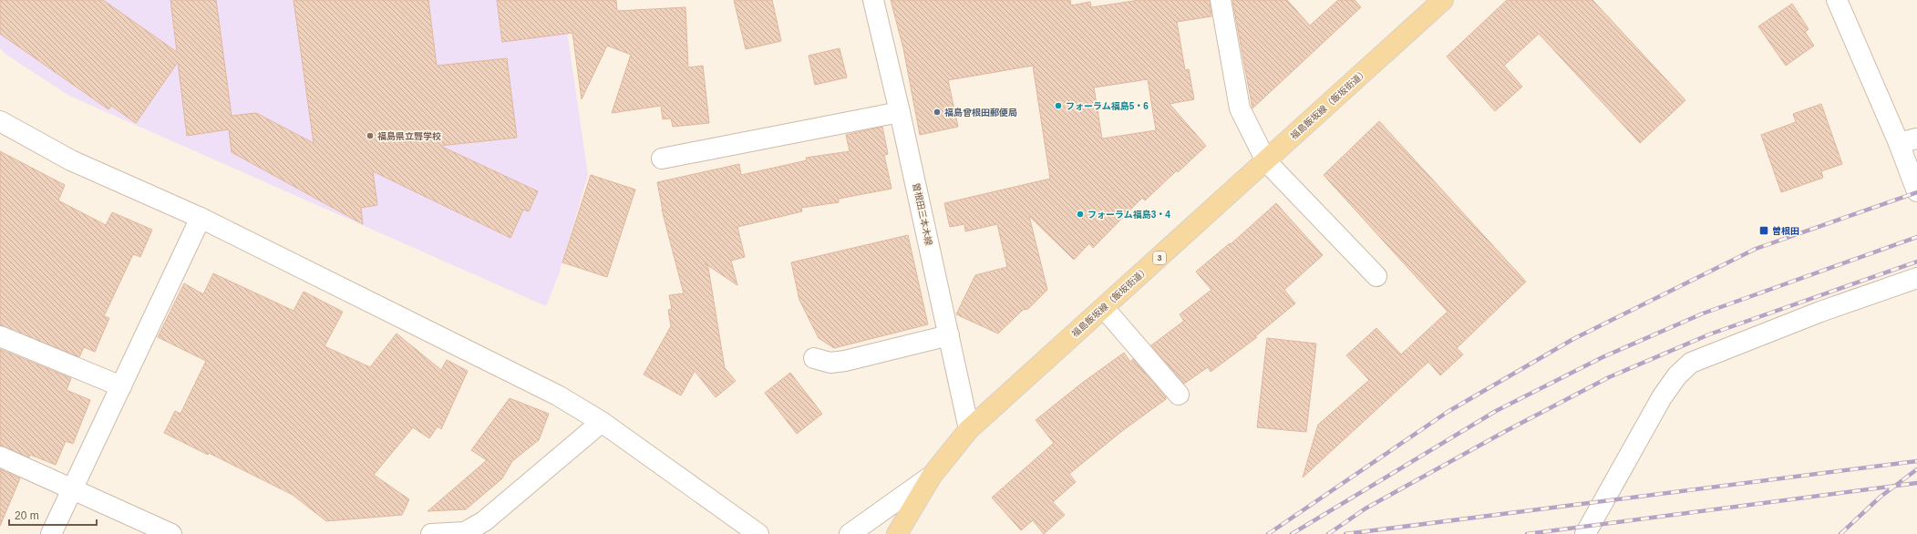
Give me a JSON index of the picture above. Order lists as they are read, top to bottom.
{
  "streets": {
    "main road": ["福島飯坂線（飯坂街道）", "3"],
    "street": ["曽根田三本木線"]
  },
  "crossings": [
    ["福島飯坂線（飯坂街道）", "曽根田三本木線"]
  ],
  "places": {
    "other": [
      "フォーラム福島5・6",
      "福島曾根田郵便局",
      "福島県立聾学校",
      "フォーラム福島3・4"
    ],
    "transit": ["曽根田"]
  },
  "scale_bar": "20 m"
}
